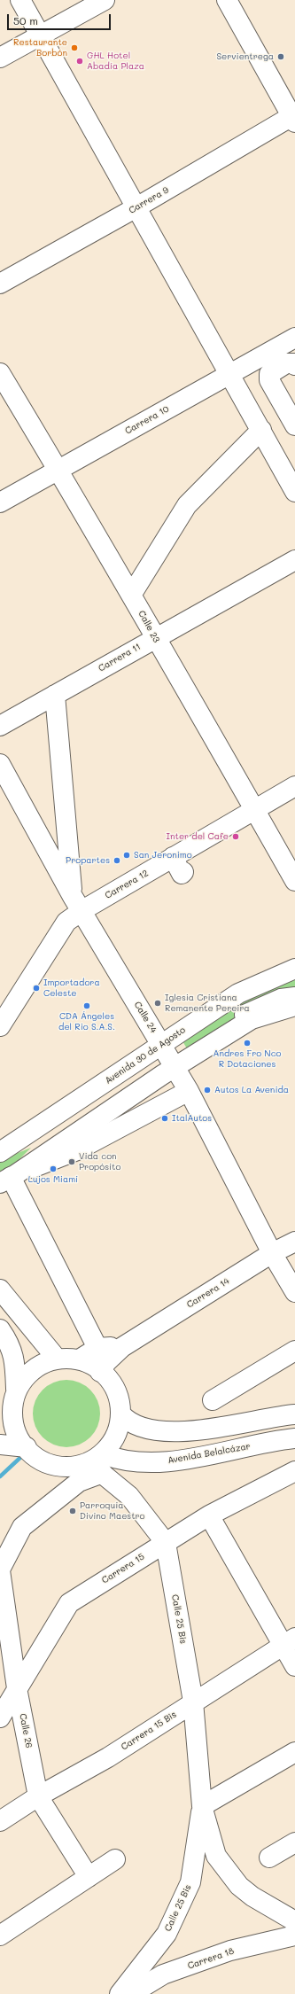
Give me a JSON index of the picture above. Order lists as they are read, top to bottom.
{
  "streets": {
    "street": [
      "Carrera 9",
      "Calle 23",
      "Carrera 11",
      "Carrera 12",
      "Calle 24",
      "Avenida 30 de Agosto",
      "Carrera 14",
      "Avenida Belalcázar",
      "Carrera 15",
      "Calle 25 Bis",
      "Calle 26",
      "Carrera 15 Bis",
      "Carrera 18"
    ]
  },
  "crossings": [
    ["Calle 23", "Carrera 11"],
    ["Calle 23", "Carrera 12"],
    ["Carrera 12", "Calle 24"],
    ["Calle 24", "Avenida 30 de Agosto"],
    ["Calle 24", "Carrera 14"],
    ["Carrera 14", "Avenida Belalcázar"],
    ["Carrera 14", "Calle 25 Bis"],
    ["Carrera 14", "Calle 26"],
    ["Avenida Belalcázar", "Calle 25 Bis"],
    ["Avenida Belalcázar", "Calle 26"],
    ["Carrera 15", "Calle 25 Bis"],
    ["Carrera 15", "Calle 26"],
    ["Calle 25 Bis", "Calle 26"],
    ["Calle 25 Bis", "Carrera 15 Bis"],
    ["Calle 26", "Carrera 15 Bis"]
  ],
  "places": [
    "Restaurante Borbón",
    "Servientrega",
    "GHL Hotel Abadía Plaza",
    "Inter del Cafe",
    "San Jeronimo",
    "Propartes",
    "Importadora Celeste",
    "Iglesia Cristiana Remanente Pereira",
    "CDA Ángeles del Rio S.A.S.",
    "Andres Fro Nco R Dotaciones",
    "Autos La Avenida",
    "ItalAutos",
    "Vida con Propósito",
    "Lujos Miami",
    "Parroquia Divino Maestro"
  ],
  "scale_bar": "50 m"
}
